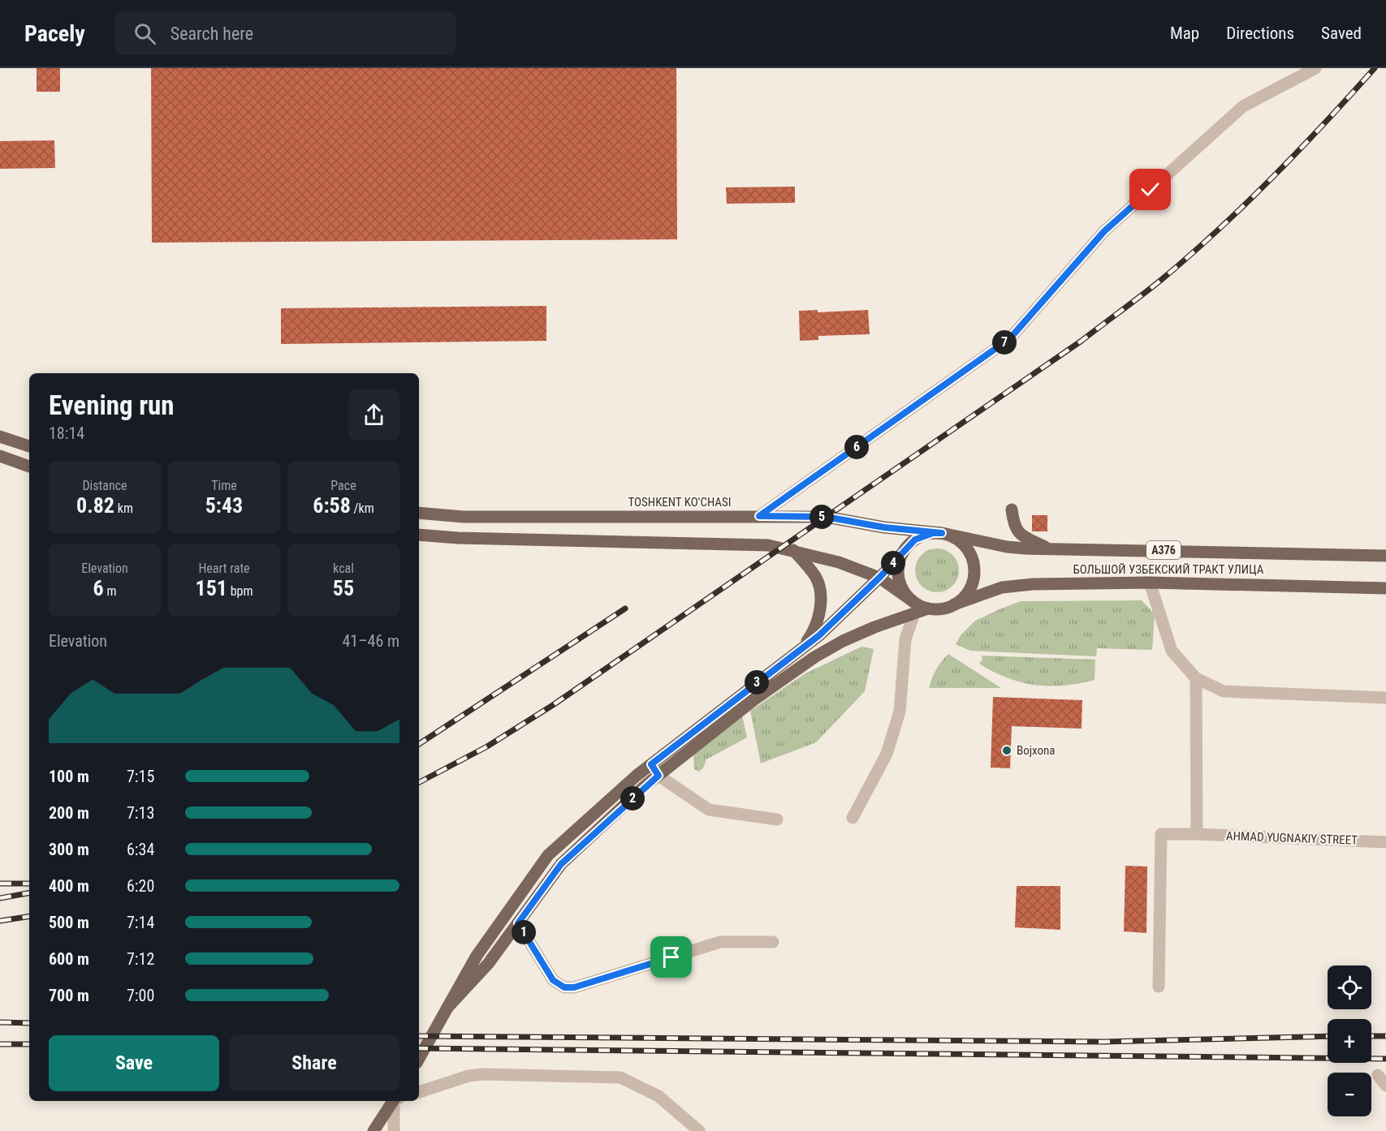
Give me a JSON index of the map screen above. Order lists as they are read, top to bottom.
{
  "streets": {
    "main road": ["TOSHKENT KO'CHASI", "A376", "БОЛЬШОЙ УЗБЕКСКИЙ ТРАКТ УЛИЦА"],
    "street": ["AHMAD YUGNAKIY STREET"]
  },
  "crossings": [
    ["TOSHKENT KO'CHASI", "БОЛЬШОЙ УЗБЕКСКИЙ ТРАКТ УЛИЦА"]
  ],
  "places": ["Bojxona"],
  "page": {
    "header": "Pacely",
    "search": "Search here",
    "nav": ["Map", "Directions", "Saved"],
    "pins": [
      "7",
      "6",
      "5",
      "4",
      "3",
      "2",
      "1"
    ],
    "heading": ["Evening run", "18:14"],
    "stats": [
      ["Distance", "0.82 km"],
      ["Time", "5:43"],
      ["Pace", "6:58 /km"],
      ["Elevation", "6 m"],
      ["Heart rate", "151 bpm"],
      ["kcal", "55"]
    ],
    "chart": ["Elevation", "41–46 m"],
    "list": [
      {
        "name": "100 m",
        "note": "7:15"
      },
      {
        "name": "200 m",
        "note": "7:13"
      },
      {
        "name": "300 m",
        "note": "6:34"
      },
      {
        "name": "400 m",
        "note": "6:20"
      },
      {
        "name": "500 m",
        "note": "7:14"
      },
      {
        "name": "600 m",
        "note": "7:12"
      },
      {
        "name": "700 m",
        "note": "7:00"
      }
    ],
    "map_buttons": ["+", "−"],
    "buttons": ["Save", "Share"]
  }
}
